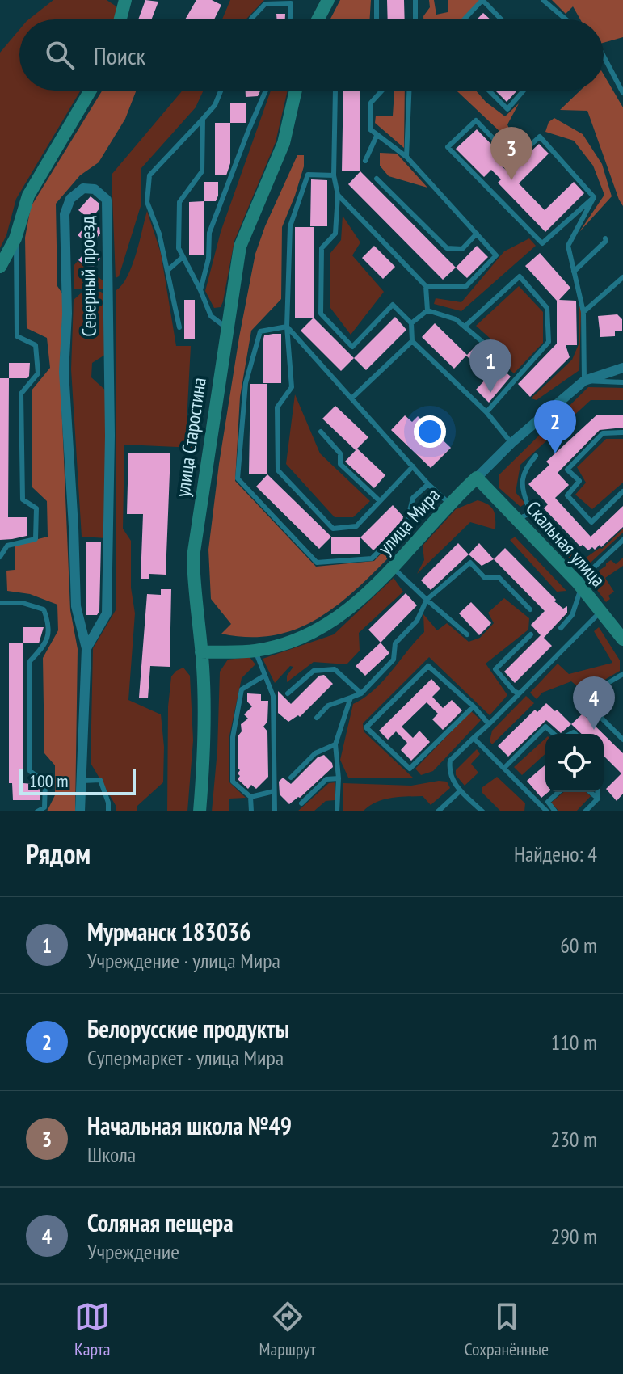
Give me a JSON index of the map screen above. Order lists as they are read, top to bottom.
{
  "streets": {
    "street": [
      "Северный проезд",
      "улица Старостина",
      "улица Мира",
      "Скальная улица"
    ]
  },
  "crossings": [
    ["улица Старостина", "улица Мира"],
    ["улица Мира", "Скальная улица"]
  ],
  "scale_bar": "100 m",
  "page": {
    "search": "Поиск",
    "pins": [
      "3",
      "1",
      "2",
      "4"
    ],
    "scale": "100 m",
    "heading": ["Рядом", "Найдено: 4"],
    "list": [
      {
        "mark": "1",
        "name": "Мурманск 183036",
        "note": "Учреждение · улица Мира",
        "value": "60 m"
      },
      {
        "mark": "2",
        "name": "Белорусские продукты",
        "note": "Супермаркет · улица Мира",
        "value": "110 m"
      },
      {
        "mark": "3",
        "name": "Начальная школа №49",
        "note": "Школа",
        "value": "230 m"
      },
      {
        "mark": "4",
        "name": "Соляная пещера",
        "note": "Учреждение",
        "value": "290 m"
      }
    ],
    "nav": ["Карта", "Маршрут", "Сохранённые"]
  }
}
